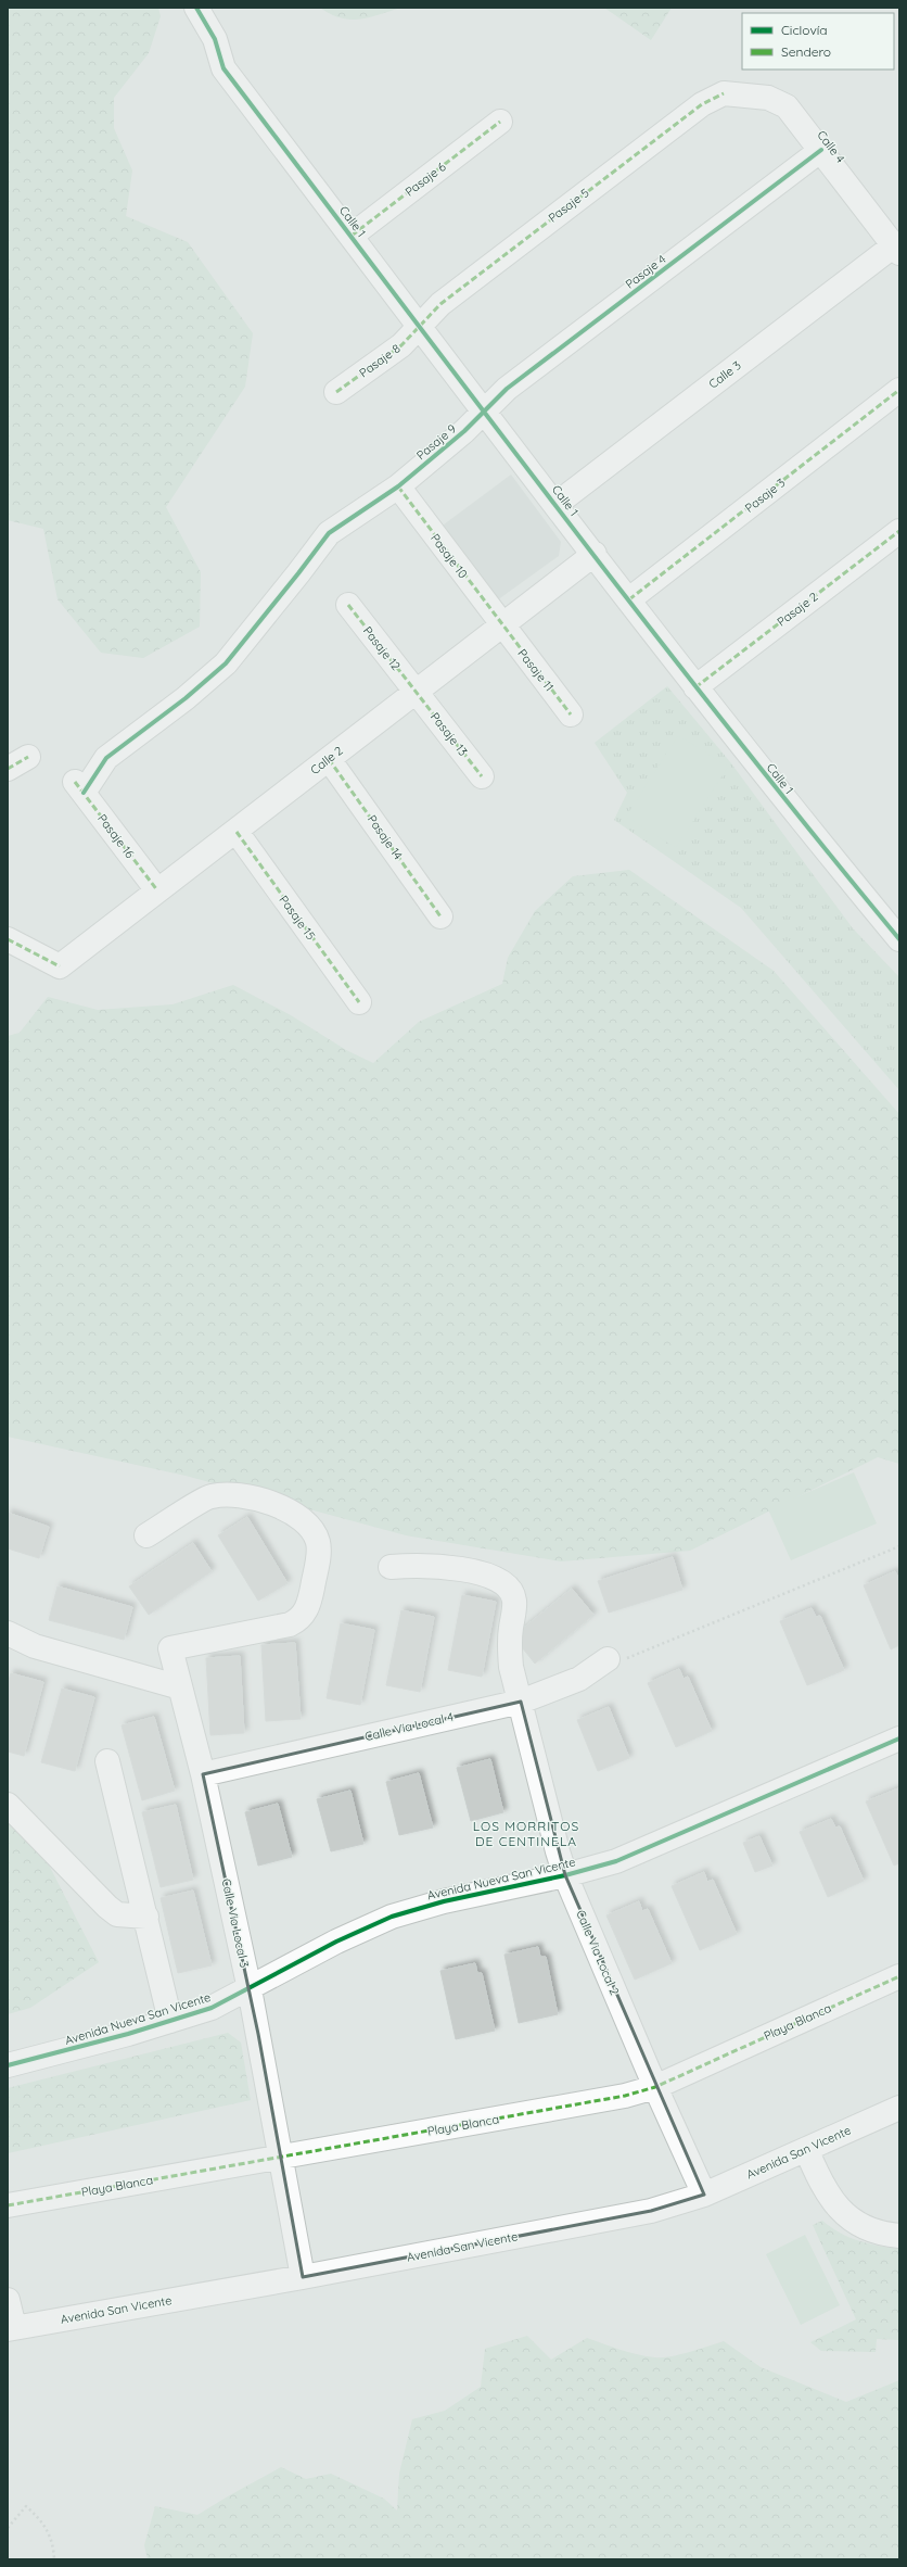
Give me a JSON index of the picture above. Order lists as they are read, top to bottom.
{
  "streets": {
    "street": [
      "Calle 4",
      "Pasaje 6",
      "Pasaje 5",
      "Calle 1",
      "Pasaje 4",
      "Pasaje 8",
      "Calle 3",
      "Pasaje 9",
      "Pasaje 3",
      "Pasaje 10",
      "Pasaje 2",
      "Pasaje 12",
      "Pasaje 11",
      "Pasaje 13",
      "Calle 2",
      "Pasaje 16",
      "Pasaje 14",
      "Pasaje 15",
      "Calle Via Local 4",
      "Avenida Nueva San Vicente",
      "Calle Via Local 3",
      "Calle Via Local 2",
      "Playa Blanca",
      "Avenida San Vicente"
    ]
  },
  "crossings": [
    ["Calle 4", "Pasaje 5"],
    ["Calle 4", "Pasaje 4"],
    ["Calle 4", "Calle 3"],
    ["Pasaje 6", "Calle 1"],
    ["Pasaje 5", "Calle 1"],
    ["Pasaje 5", "Pasaje 8"],
    ["Calle 1", "Pasaje 4"],
    ["Calle 1", "Pasaje 8"],
    ["Calle 1", "Calle 3"],
    ["Calle 1", "Pasaje 9"],
    ["Calle 1", "Pasaje 3"],
    ["Calle 1", "Pasaje 2"],
    ["Calle 1", "Calle 2"],
    ["Pasaje 4", "Pasaje 9"],
    ["Pasaje 9", "Pasaje 10"],
    ["Pasaje 9", "Pasaje 16"],
    ["Pasaje 10", "Pasaje 11"],
    ["Pasaje 10", "Calle 2"],
    ["Pasaje 12", "Pasaje 13"],
    ["Pasaje 12", "Calle 2"],
    ["Pasaje 11", "Calle 2"],
    ["Pasaje 13", "Calle 2"],
    ["Calle 2", "Pasaje 16"],
    ["Calle 2", "Pasaje 14"],
    ["Calle 2", "Pasaje 15"],
    ["Calle Via Local 4", "Calle Via Local 3"],
    ["Calle Via Local 4", "Calle Via Local 2"],
    ["Avenida Nueva San Vicente", "Calle Via Local 3"],
    ["Avenida Nueva San Vicente", "Calle Via Local 2"],
    ["Calle Via Local 3", "Playa Blanca"],
    ["Calle Via Local 3", "Avenida San Vicente"],
    ["Calle Via Local 2", "Playa Blanca"],
    ["Calle Via Local 2", "Avenida San Vicente"]
  ],
  "districts": ["LOS MORRITOS DE CENTINELA"],
  "legend": ["Ciclovía", "Sendero"]
}
